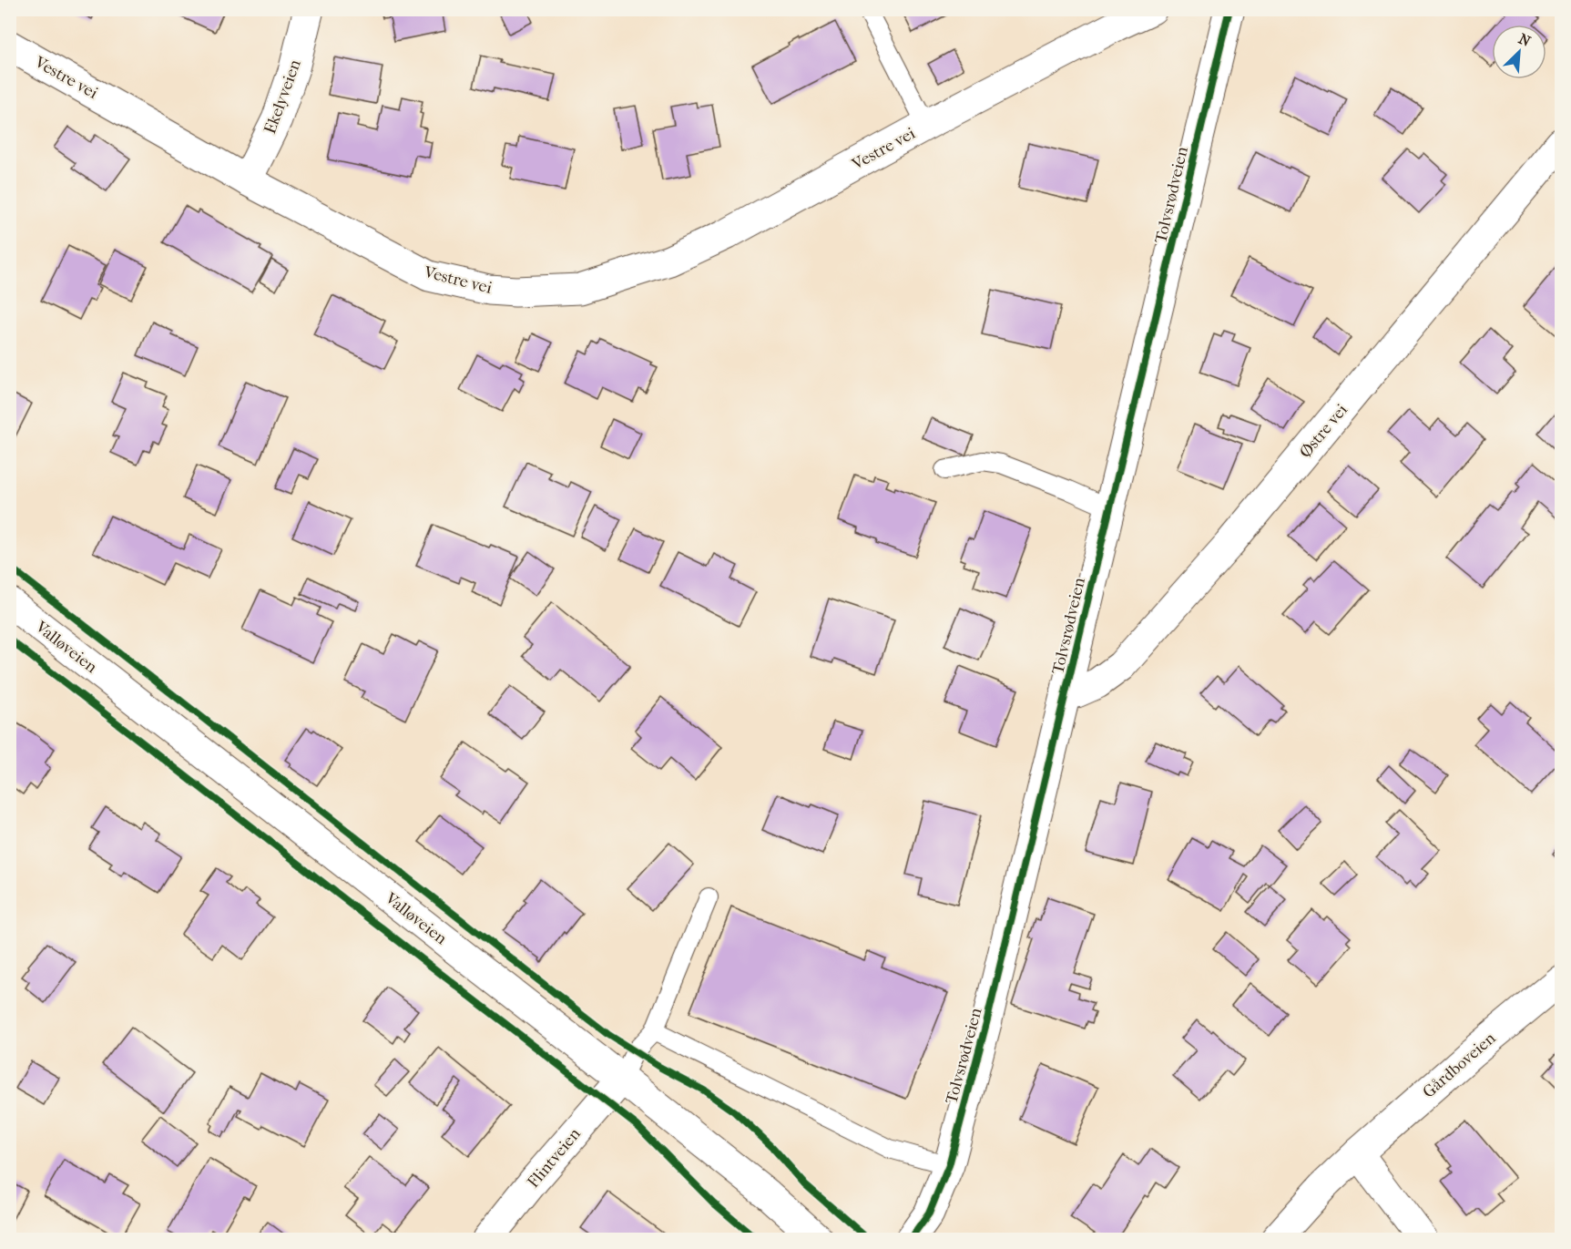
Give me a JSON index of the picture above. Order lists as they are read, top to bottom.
{
  "streets": {
    "street": [
      "Vestre vei",
      "Ekelyveien",
      "Tolvsrødveien",
      "Østre vei",
      "Valløveien",
      "Gårdboveien",
      "Flintveien"
    ]
  },
  "crossings": [
    ["Vestre vei", "Ekelyveien"],
    ["Tolvsrødveien", "Østre vei"],
    ["Valløveien", "Flintveien"]
  ],
  "north": "top right"
}
